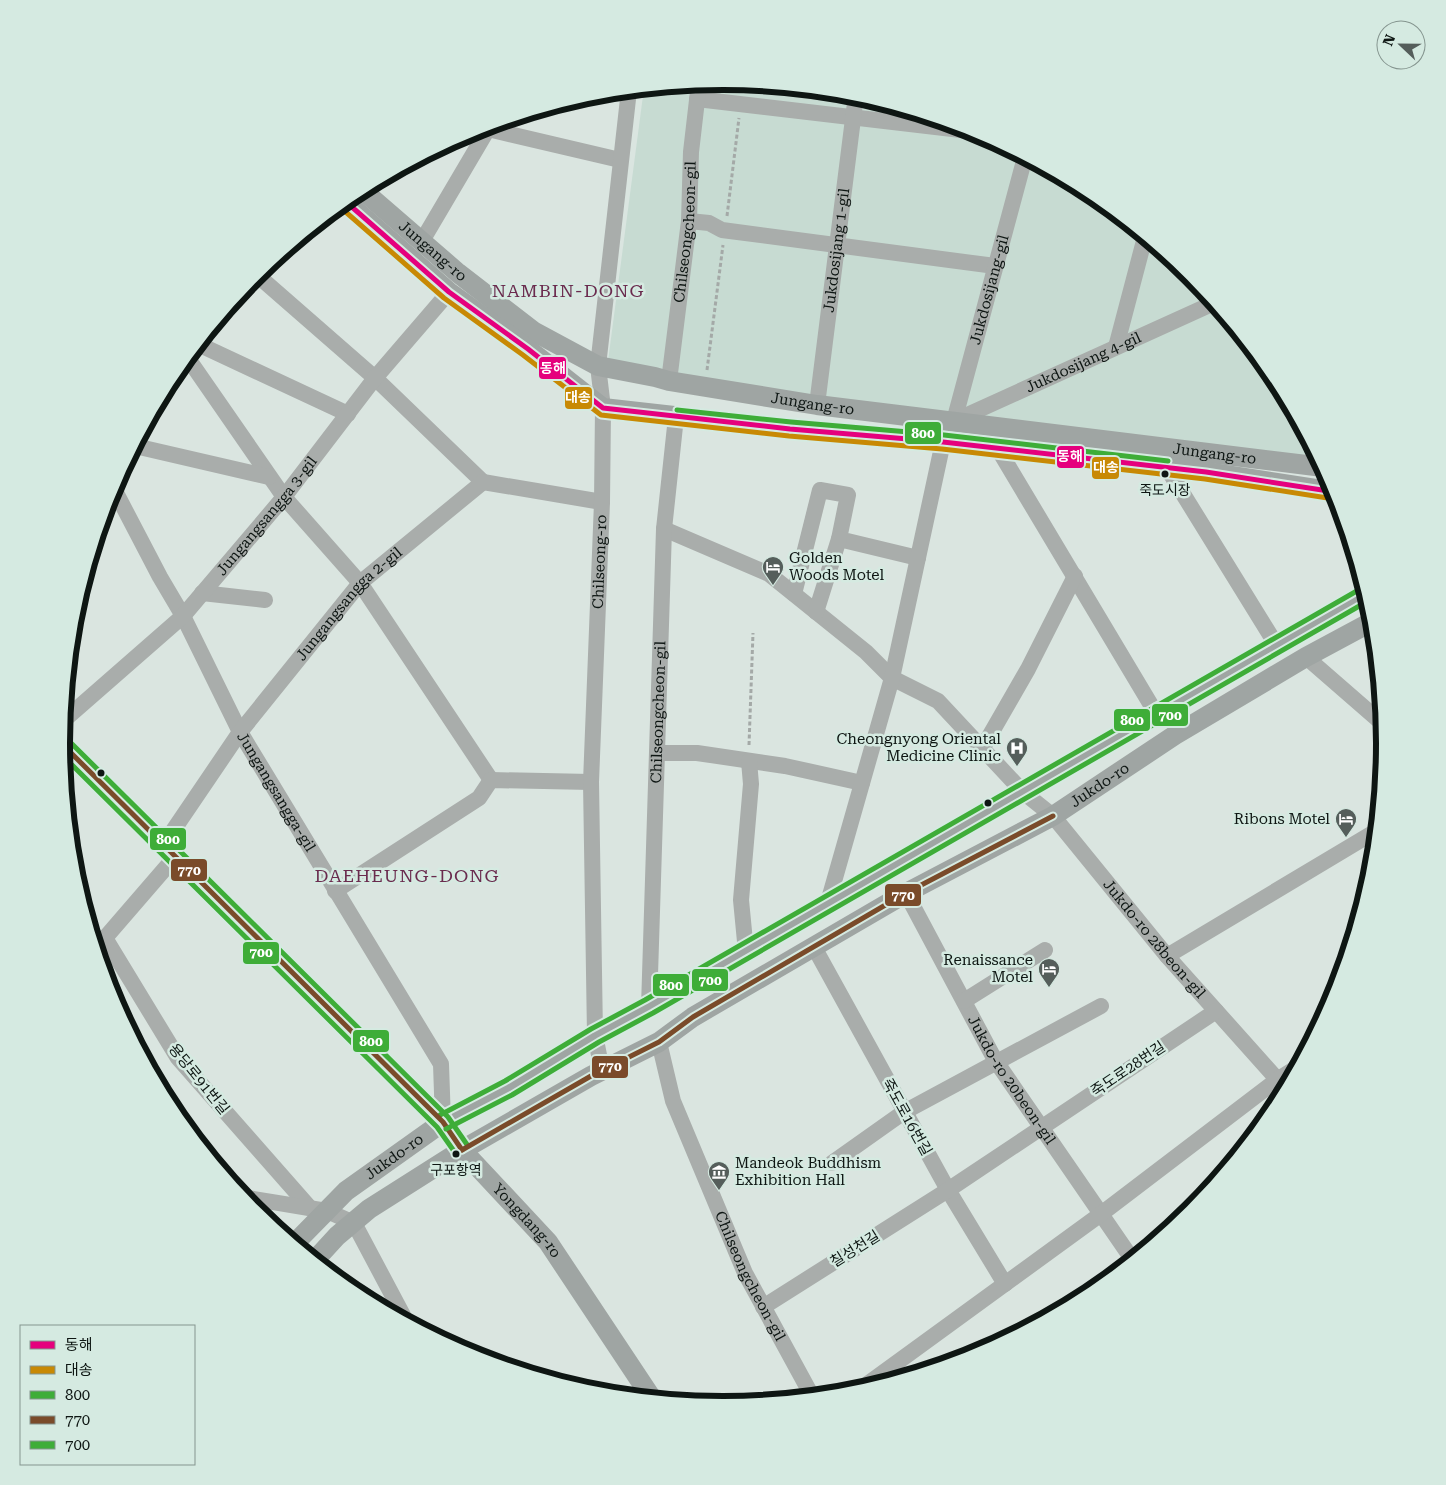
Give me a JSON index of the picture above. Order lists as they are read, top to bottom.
{
  "streets": {
    "main road": ["Jungang-ro", "Jukdo-ro", "Yongdang-ro"],
    "street": [
      "Chilseongcheon-gil",
      "Jukdosijang 1-gil",
      "Jukdosijang-gil",
      "Jukdosijang 4-gil",
      "Jungangsangga 3-gil",
      "Chilseong-ro",
      "Jungangsangga 2-gil",
      "Jungangsangga-gil",
      "Jukdo-ro 28beon-gil",
      "죽도로28번길",
      "용당로91번길",
      "Jukdo-ro 20beon-gil",
      "죽도로16번길",
      "칠성천길"
    ]
  },
  "crossings": [
    ["Chilseongcheon-gil", "Jungang-ro"],
    ["Chilseongcheon-gil", "Jukdo-ro"],
    ["Chilseongcheon-gil", "Jukdo-ro 28beon-gil"],
    ["Chilseongcheon-gil", "칠성천길"],
    ["Jungang-ro", "Jukdosijang 1-gil"],
    ["Jungang-ro", "Jukdosijang-gil"],
    ["Jungang-ro", "Jukdosijang 4-gil"],
    ["Jungang-ro", "Jungangsangga 3-gil"],
    ["Jungang-ro", "Chilseong-ro"],
    ["Jukdosijang-gil", "Jukdosijang 4-gil"],
    ["Jungangsangga 3-gil", "Jungangsangga-gil"],
    ["Chilseong-ro", "Jukdo-ro"],
    ["Jungangsangga 2-gil", "Jungangsangga-gil"],
    ["Jungangsangga 2-gil", "Yongdang-ro"],
    ["Jukdo-ro", "Jungangsangga-gil"],
    ["Jukdo-ro", "Jukdo-ro 28beon-gil"],
    ["Jukdo-ro", "용당로91번길"],
    ["Jukdo-ro", "Jukdo-ro 20beon-gil"],
    ["Jukdo-ro", "죽도로16번길"],
    ["Jukdo-ro", "Yongdang-ro"],
    ["Jungangsangga-gil", "Yongdang-ro"],
    ["Jukdo-ro 28beon-gil", "죽도로28번길"],
    ["죽도로28번길", "Jukdo-ro 20beon-gil"],
    ["죽도로28번길", "죽도로16번길"],
    ["죽도로28번길", "칠성천길"],
    ["죽도로16번길", "칠성천길"]
  ],
  "districts": ["NAMBIN-DONG", "DAEHEUNG-DONG"],
  "places": {
    "other": ["죽도시장", "구포항역"],
    "hotel": ["Golden Woods Motel", "Ribons Motel", "Renaissance Motel"],
    "hospital": ["Cheongnyong Oriental Medicine Clinic"],
    "museum": ["Mandeok Buddhism Exhibition Hall"]
  },
  "lines": [
    "transit line 동해",
    "transit line 대송",
    "transit line 800",
    "transit line 700",
    "transit line 770"
  ],
  "legend": [
    "동해",
    "대송",
    "800",
    "770",
    "700"
  ],
  "north": "left"
}
